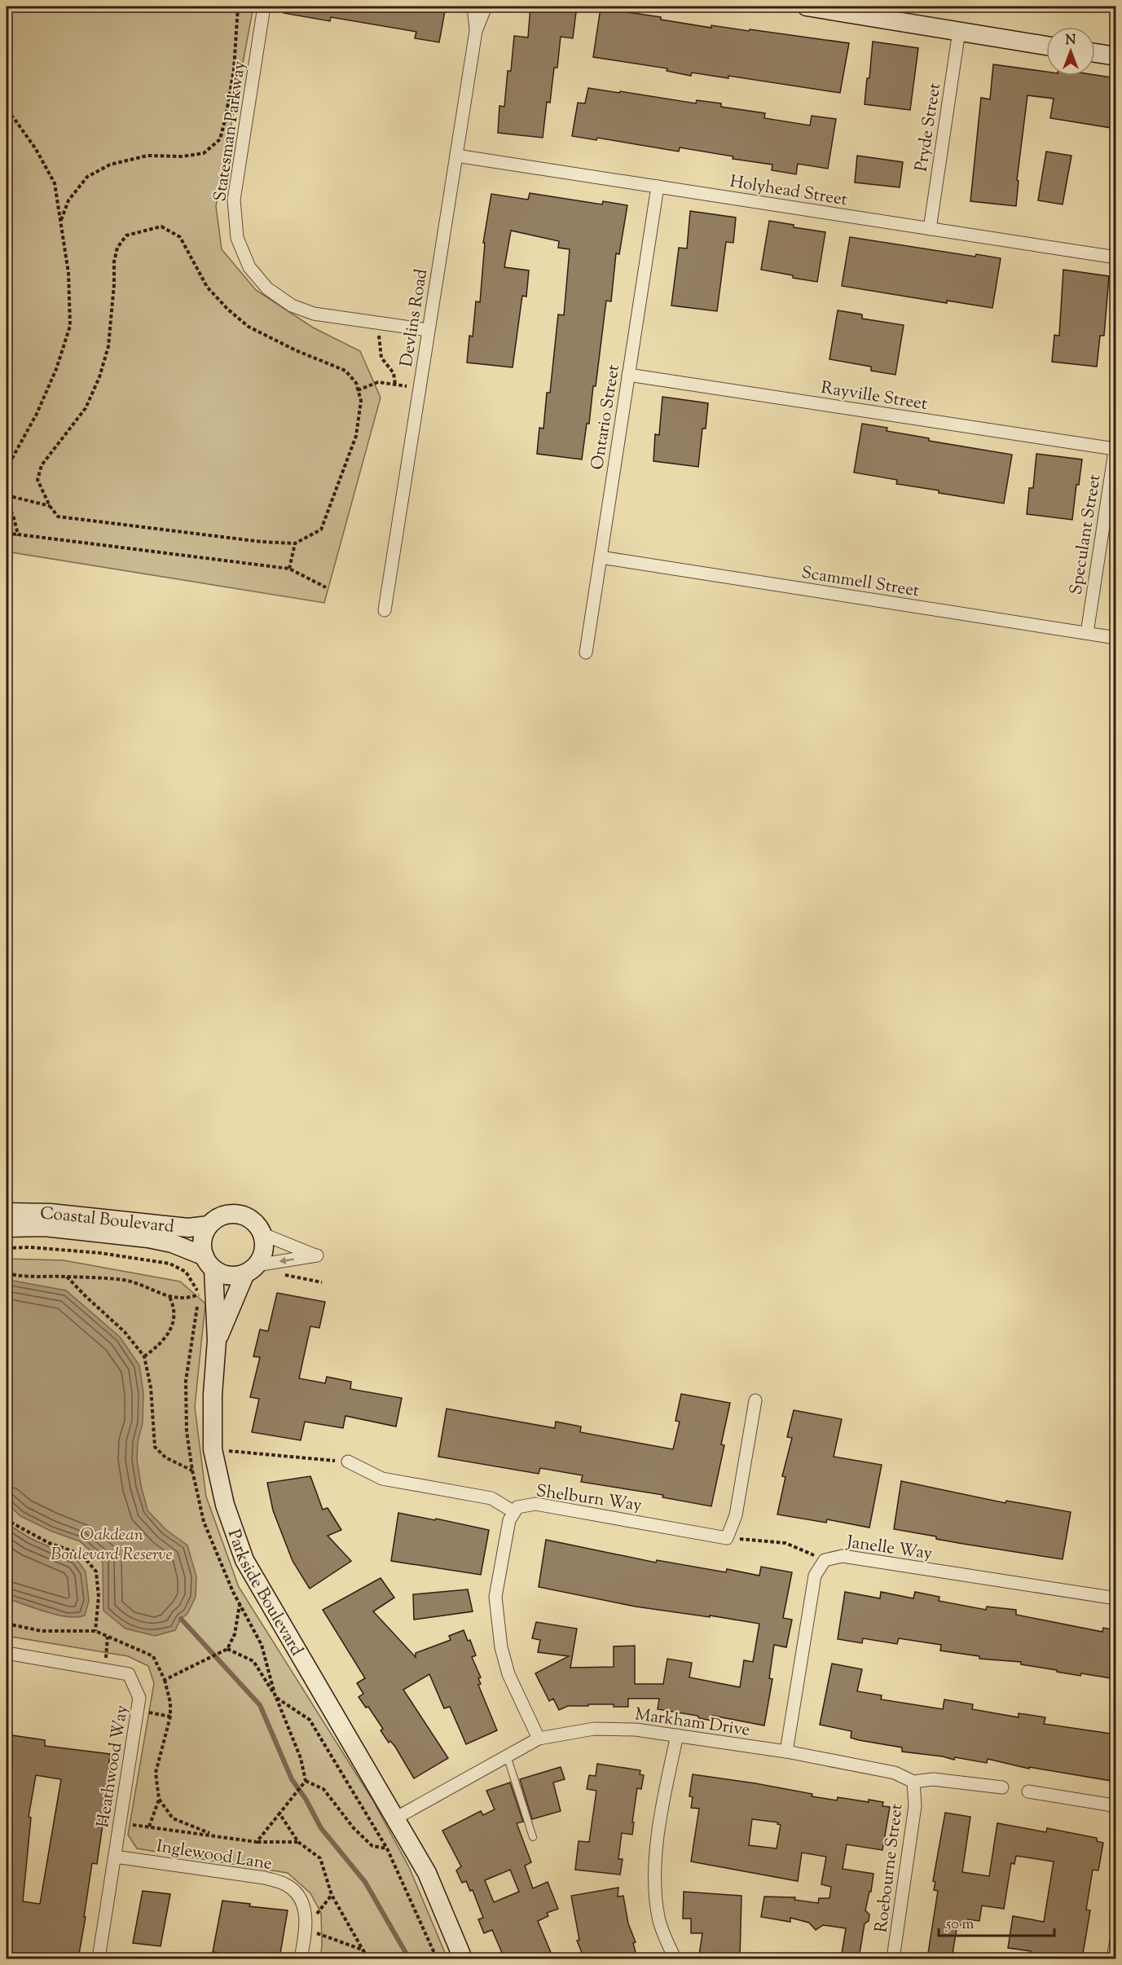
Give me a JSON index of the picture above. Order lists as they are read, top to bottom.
{
  "streets": {
    "street": [
      "Pryde Street",
      "Statesman Parkway",
      "Holyhead Street",
      "Devlins Road",
      "Rayville Street",
      "Ontario Street",
      "Speculant Street",
      "Scammell Street",
      "Coastal Boulevard",
      "Shelburn Way",
      "Janelle Way",
      "Parkside Boulevard",
      "Markham Drive",
      "Heathwood Way",
      "Inglewood Lane",
      "Roebourne Street"
    ]
  },
  "crossings": [
    ["Pryde Street", "Holyhead Street"],
    ["Statesman Parkway", "Devlins Road"],
    ["Holyhead Street", "Devlins Road"],
    ["Holyhead Street", "Ontario Street"],
    ["Rayville Street", "Ontario Street"],
    ["Rayville Street", "Speculant Street"],
    ["Ontario Street", "Scammell Street"],
    ["Speculant Street", "Scammell Street"],
    ["Coastal Boulevard", "Parkside Boulevard"],
    ["Shelburn Way", "Markham Drive"],
    ["Janelle Way", "Markham Drive"],
    ["Parkside Boulevard", "Markham Drive"],
    ["Markham Drive", "Roebourne Street"],
    ["Heathwood Way", "Inglewood Lane"]
  ],
  "parks": ["Oakdean Boulevard Reserve"],
  "scale_bar": "50 m",
  "north": "top"
}
